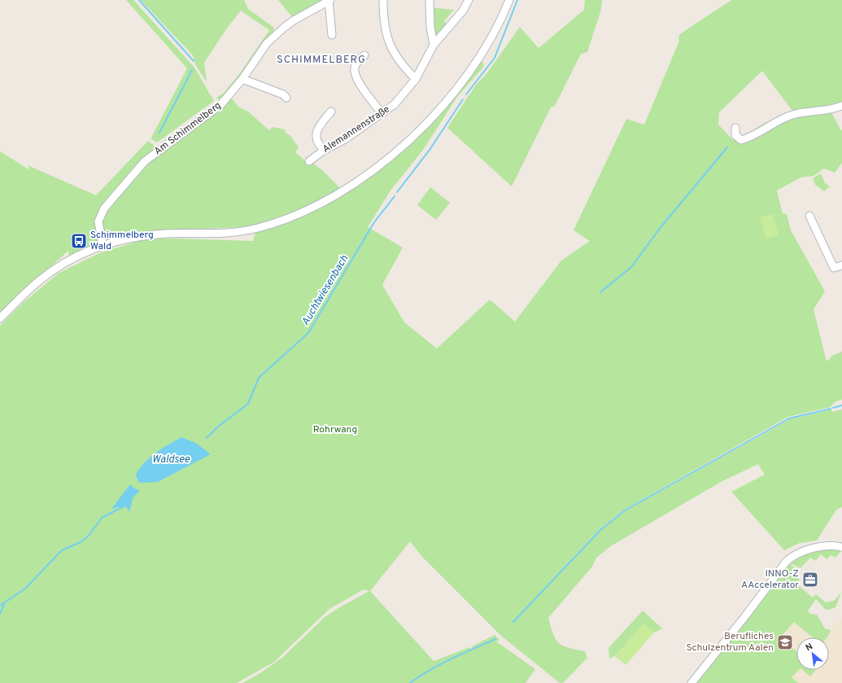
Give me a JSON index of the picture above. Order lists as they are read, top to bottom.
{
  "streets": {
    "street": ["Am Schimmelberg", "Alemannenstraße"]
  },
  "districts": ["SCHIMMELBERG"],
  "water": ["Auchtwiesenbach", "Waldsee"],
  "parks": ["Rohrwang"],
  "places": {
    "bus stop": ["Schimmelberg Wald"],
    "office": ["INNO-Z AAccelerator"],
    "school or university": ["Berufliches Schulzentrum Aalen"]
  },
  "north": "top left"
}
